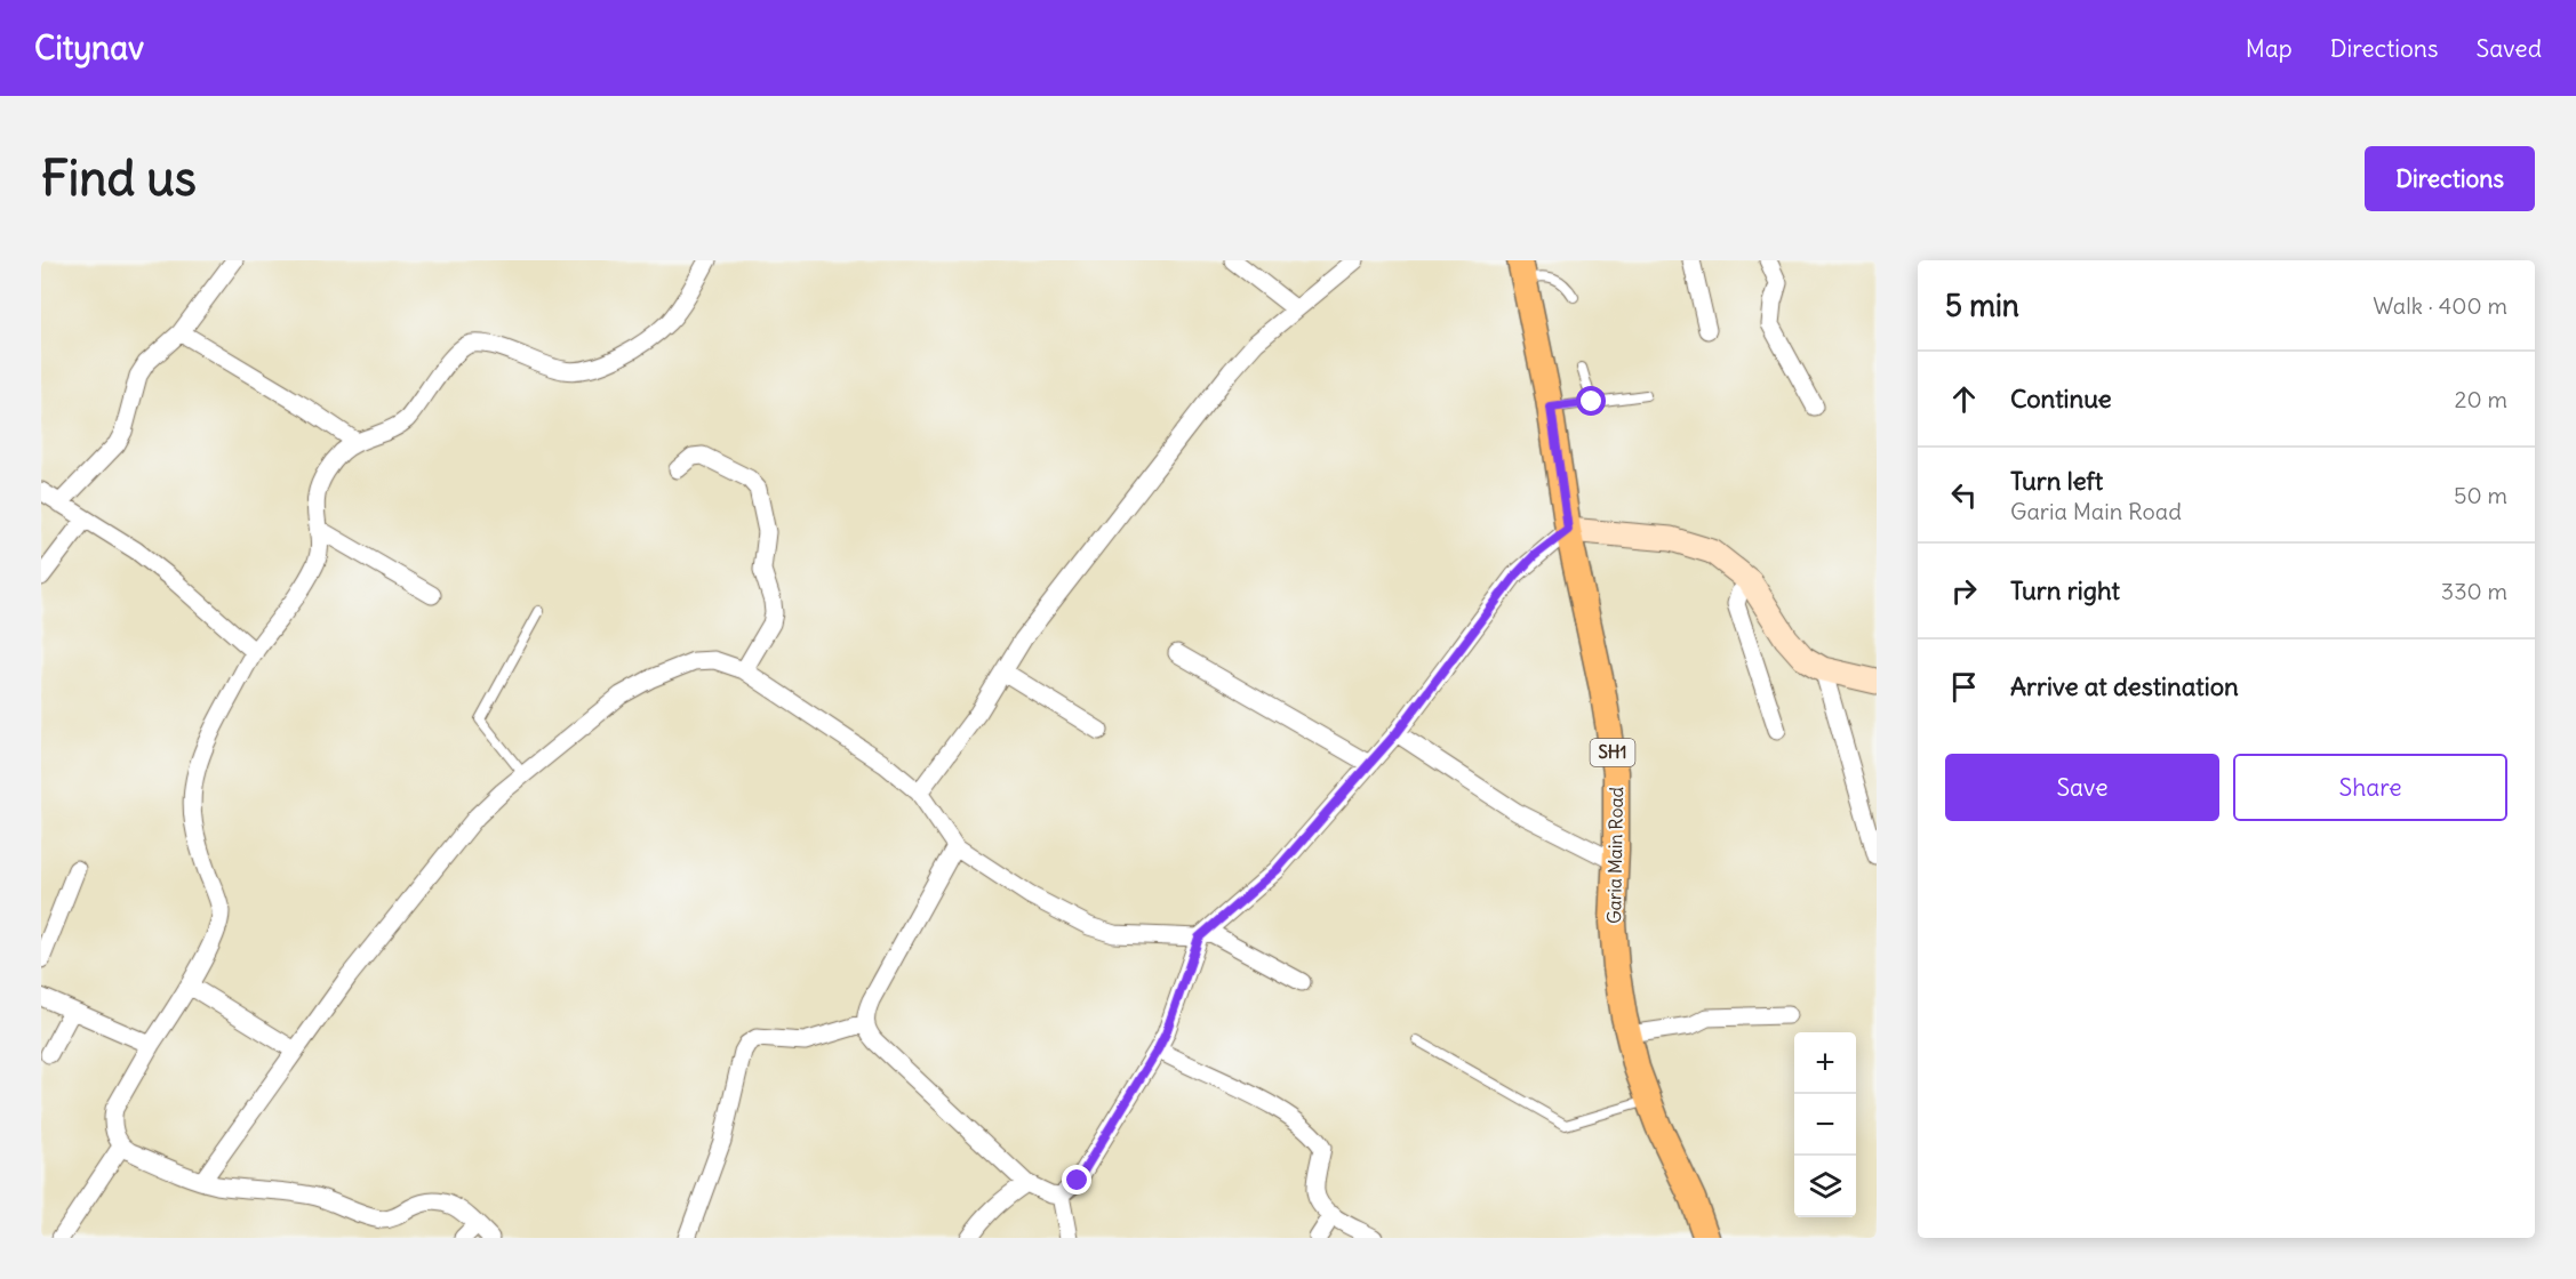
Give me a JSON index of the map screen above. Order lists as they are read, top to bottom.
{
  "streets": {
    "main road": ["SH1", "Garia Main Road"]
  },
  "page": {
    "header": "Citynav",
    "nav": ["Map", "Directions", "Saved"],
    "buttons": [
      "Directions",
      ["Save", "Share"]
    ],
    "title": "Find us",
    "heading": ["5 min", "Walk · 400 m"],
    "list": [
      ["Continue", "20 m"],
      ["Turn left", "Garia Main Road", "50 m"],
      ["Turn right", "330 m"],
      "Arrive at destination"
    ],
    "map_buttons": ["+", "−"]
  }
}
